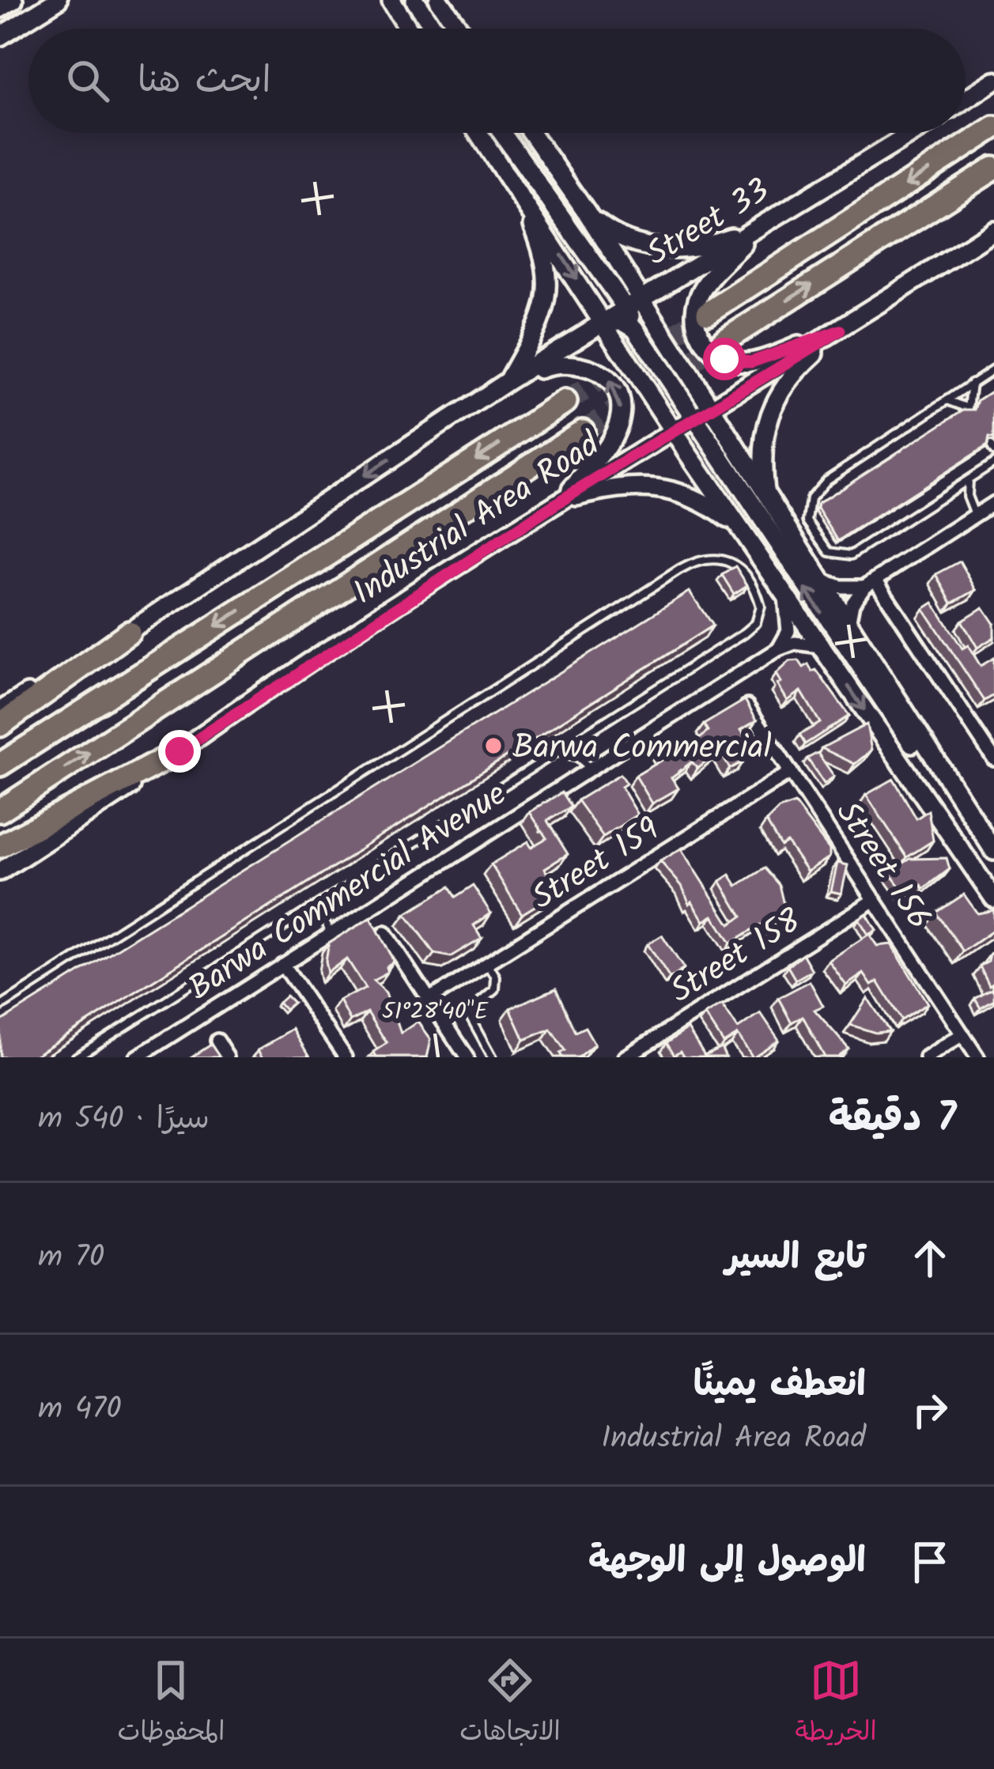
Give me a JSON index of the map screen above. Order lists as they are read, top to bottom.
{
  "streets": {
    "highway": ["Industrial Area Road"],
    "main road": ["Street 33"],
    "street": [
      "Street 159",
      "Street 156",
      "Barwa Commercial Avenue",
      "Street 158"
    ]
  },
  "crossings": [
    ["Street 159", "Street 156"],
    ["Street 156", "Street 158"]
  ],
  "places": ["Barwa Commercial"],
  "page": {
    "search": "ابحث هنا",
    "heading": ["7 دقيقة", "سيرًا · 540 m"],
    "list": [
      ["تابع السير", "70 m"],
      ["انعطف يمينًا", "Industrial Area Road", "470 m"],
      "الوصول إلى الوجهة"
    ],
    "nav": ["الخريطة", "الاتجاهات", "المحفوظات"]
  },
  "coordinates": ["51°28'40\"E"]
}
